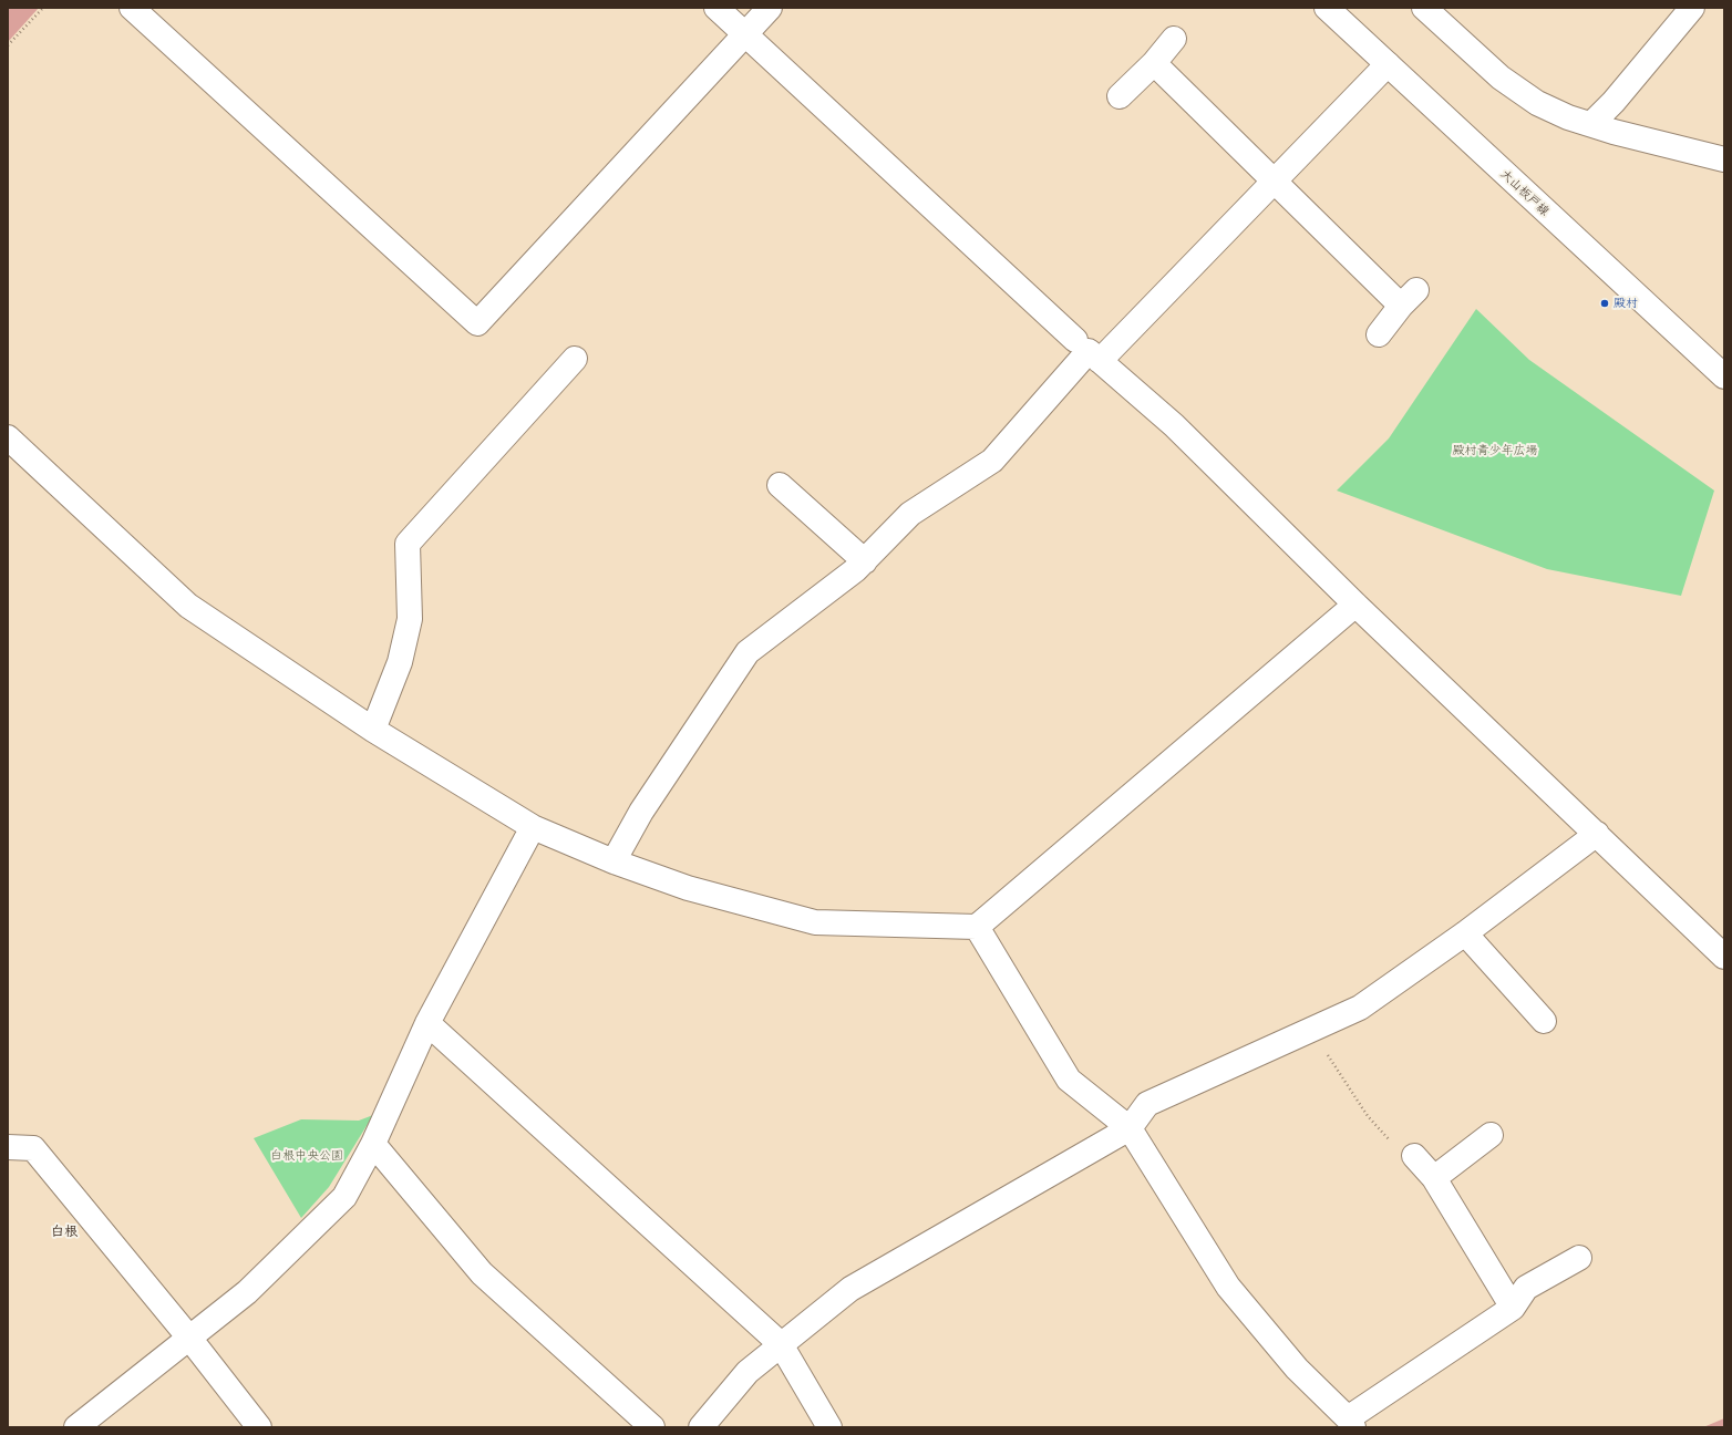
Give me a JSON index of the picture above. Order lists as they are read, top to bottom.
{
  "streets": {
    "street": ["大山板戸線"]
  },
  "districts": ["白根"],
  "parks": ["殿村青少年広場", "白根中央公園"],
  "places": ["殿村"]
}
